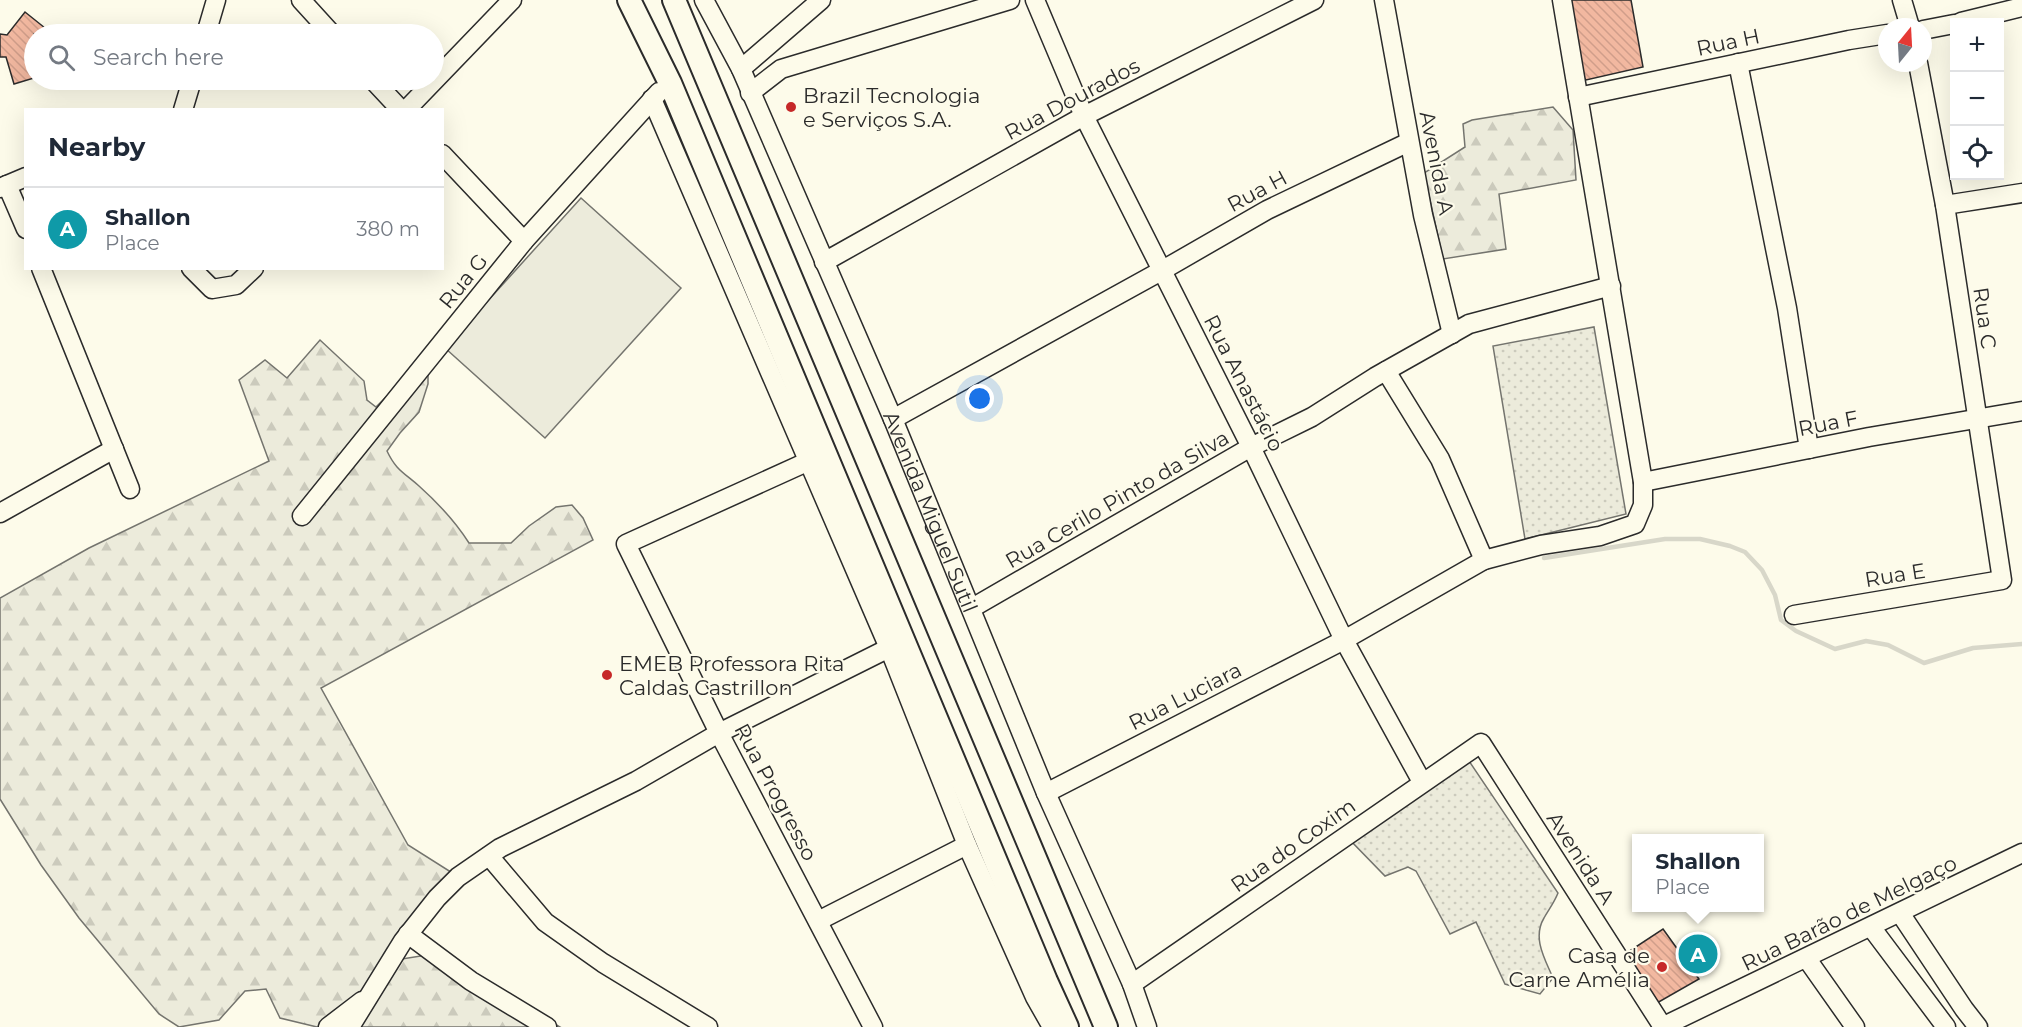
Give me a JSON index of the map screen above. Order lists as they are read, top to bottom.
{
  "streets": {
    "main road": ["Avenida Miguel Sutil"],
    "street": [
      "Rua H",
      "Rua Dourados",
      "Avenida A",
      "Rua G",
      "Rua C",
      "Rua Anastácio",
      "Rua F",
      "Rua Cerilo Pinto da Silva",
      "Rua E",
      "Rua Luciara",
      "Rua Progresso",
      "Rua do Coxim",
      "Rua Barão de Melgaço"
    ]
  },
  "crossings": [
    ["Rua H", "Avenida A"],
    ["Rua H", "Rua Anastácio"],
    ["Rua H", "Avenida Miguel Sutil"],
    ["Rua Dourados", "Rua Anastácio"],
    ["Rua Dourados", "Avenida Miguel Sutil"],
    ["Avenida A", "Rua Cerilo Pinto da Silva"],
    ["Avenida A", "Rua do Coxim"],
    ["Avenida A", "Rua Barão de Melgaço"],
    ["Rua C", "Rua F"],
    ["Rua C", "Rua E"],
    ["Rua Anastácio", "Rua Cerilo Pinto da Silva"],
    ["Rua Anastácio", "Rua Luciara"],
    ["Rua Anastácio", "Rua do Coxim"],
    ["Rua F", "Rua Luciara"],
    ["Rua Cerilo Pinto da Silva", "Avenida Miguel Sutil"],
    ["Avenida Miguel Sutil", "Rua Luciara"],
    ["Avenida Miguel Sutil", "Rua do Coxim"]
  ],
  "places": ["Brazil Tecnologia e Serviços S.A.", "EMEB Professora Rita Caldas Castrillon", "Casa de Carne Amélia"],
  "north": "top",
  "page": {
    "map_buttons": ["+", "−"],
    "search": "Search here",
    "heading": "Nearby",
    "list": [
      {
        "mark": "A",
        "name": "Shallon",
        "note": "Place",
        "value": "380 m"
      }
    ],
    "popup": ["Shallon", "Place"],
    "pins": "A"
  }
}
